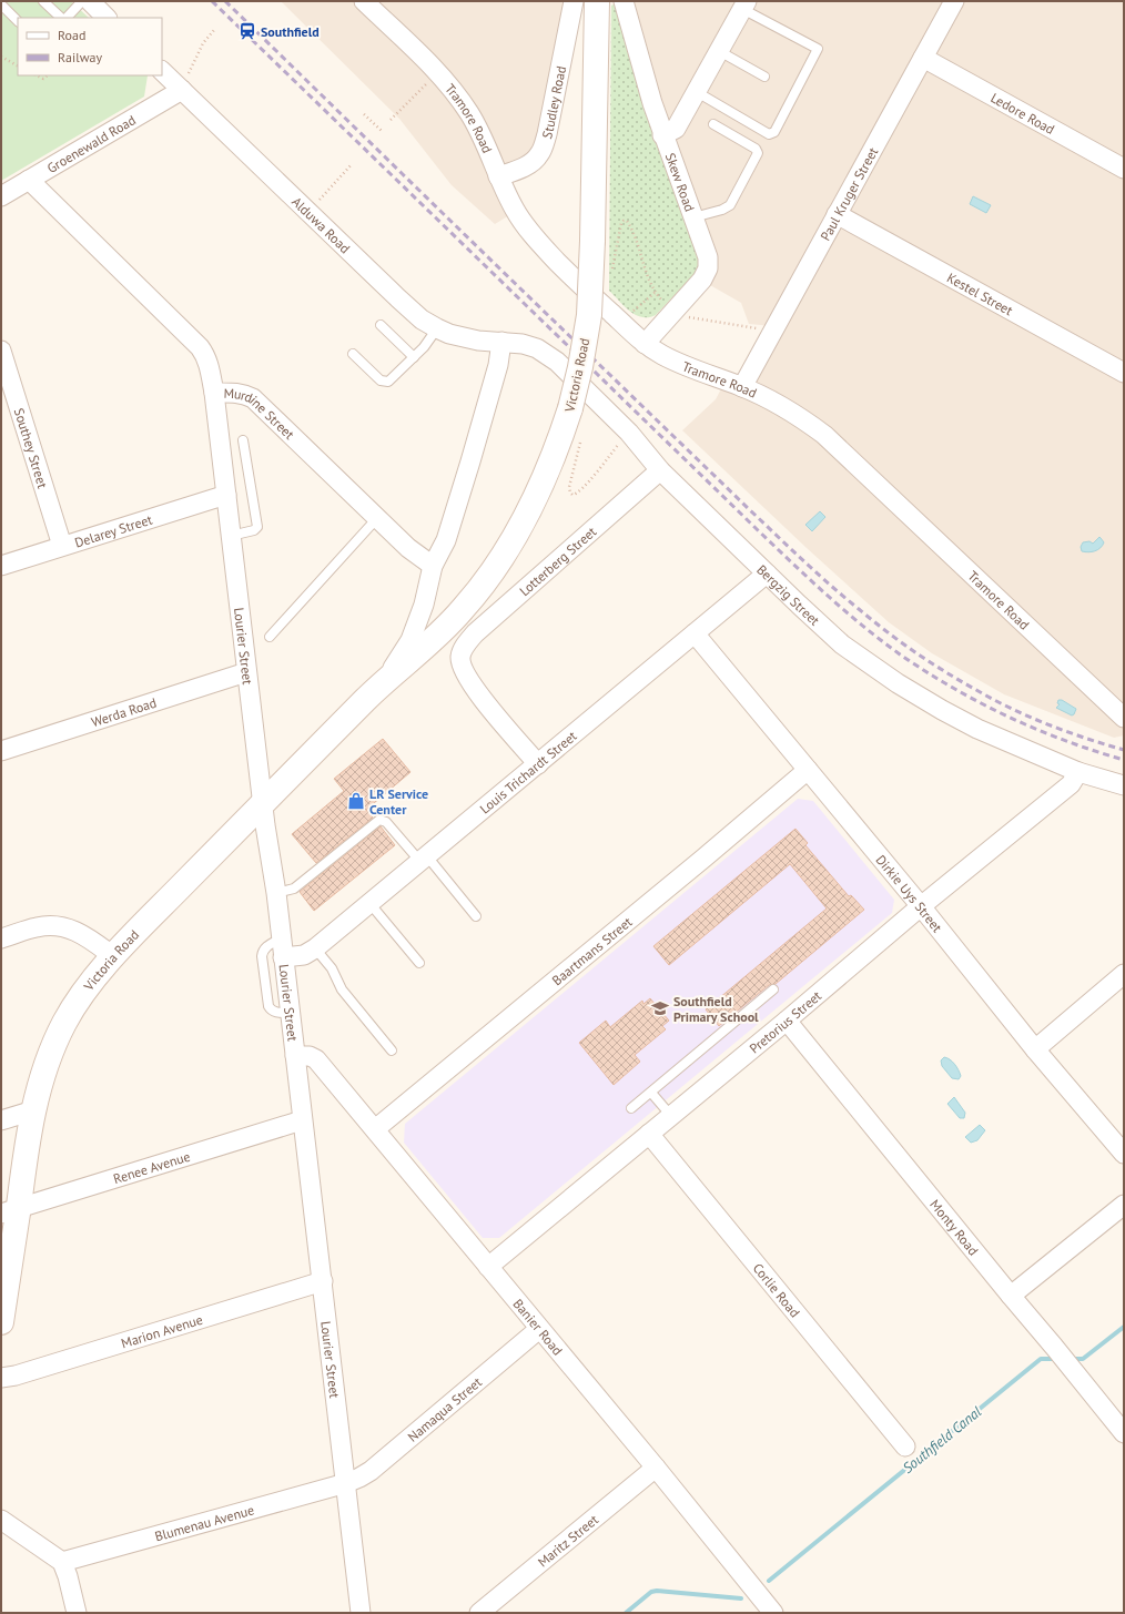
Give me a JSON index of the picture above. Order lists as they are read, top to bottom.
{
  "streets": {
    "street": [
      "Studley Road",
      "Ledore Road",
      "Tramore Road",
      "Groenewald Road",
      "Skew Road",
      "Paul Kruger Street",
      "Alduwa Road",
      "Kestel Street",
      "Victoria Road",
      "Murdine Street",
      "Southey Street",
      "Delarey Street",
      "Lotterberg Street",
      "Bergzig Street",
      "Lourier Street",
      "Werda Road",
      "Louis Trichardt Street",
      "Dirkie Uys Street",
      "Baartmans Street",
      "Pretorius Street",
      "Renee Avenue",
      "Monty Road",
      "Corlie Road",
      "Banier Road",
      "Marion Avenue",
      "Namaqua Street",
      "Blumenau Avenue",
      "Maritz Street"
    ]
  },
  "crossings": [
    ["Studley Road", "Tramore Road"],
    ["Ledore Road", "Paul Kruger Street"],
    ["Tramore Road", "Skew Road"],
    ["Tramore Road", "Paul Kruger Street"],
    ["Groenewald Road", "Alduwa Road"],
    ["Groenewald Road", "Murdine Street"],
    ["Paul Kruger Street", "Kestel Street"],
    ["Alduwa Road", "Victoria Road"],
    ["Alduwa Road", "Bergzig Street"],
    ["Victoria Road", "Murdine Street"],
    ["Victoria Road", "Bergzig Street"],
    ["Victoria Road", "Lourier Street"],
    ["Victoria Road", "Renee Avenue"],
    ["Murdine Street", "Lourier Street"],
    ["Southey Street", "Delarey Street"],
    ["Delarey Street", "Lourier Street"],
    ["Lotterberg Street", "Bergzig Street"],
    ["Lotterberg Street", "Louis Trichardt Street"],
    ["Bergzig Street", "Louis Trichardt Street"],
    ["Bergzig Street", "Pretorius Street"],
    ["Lourier Street", "Werda Road"],
    ["Lourier Street", "Louis Trichardt Street"],
    ["Lourier Street", "Renee Avenue"],
    ["Lourier Street", "Banier Road"],
    ["Lourier Street", "Marion Avenue"],
    ["Lourier Street", "Namaqua Street"],
    ["Lourier Street", "Blumenau Avenue"],
    ["Louis Trichardt Street", "Dirkie Uys Street"],
    ["Dirkie Uys Street", "Baartmans Street"],
    ["Dirkie Uys Street", "Pretorius Street"],
    ["Baartmans Street", "Banier Road"],
    ["Pretorius Street", "Monty Road"],
    ["Pretorius Street", "Corlie Road"],
    ["Pretorius Street", "Banier Road"],
    ["Banier Road", "Namaqua Street"],
    ["Banier Road", "Maritz Street"],
    ["Namaqua Street", "Blumenau Avenue"]
  ],
  "water": ["Southfield Canal"],
  "places": {
    "station": ["Southfield"],
    "shop": ["LR Service Center"],
    "school or university": ["Southfield Primary School"]
  },
  "legend": ["Road", "Railway"]
}
